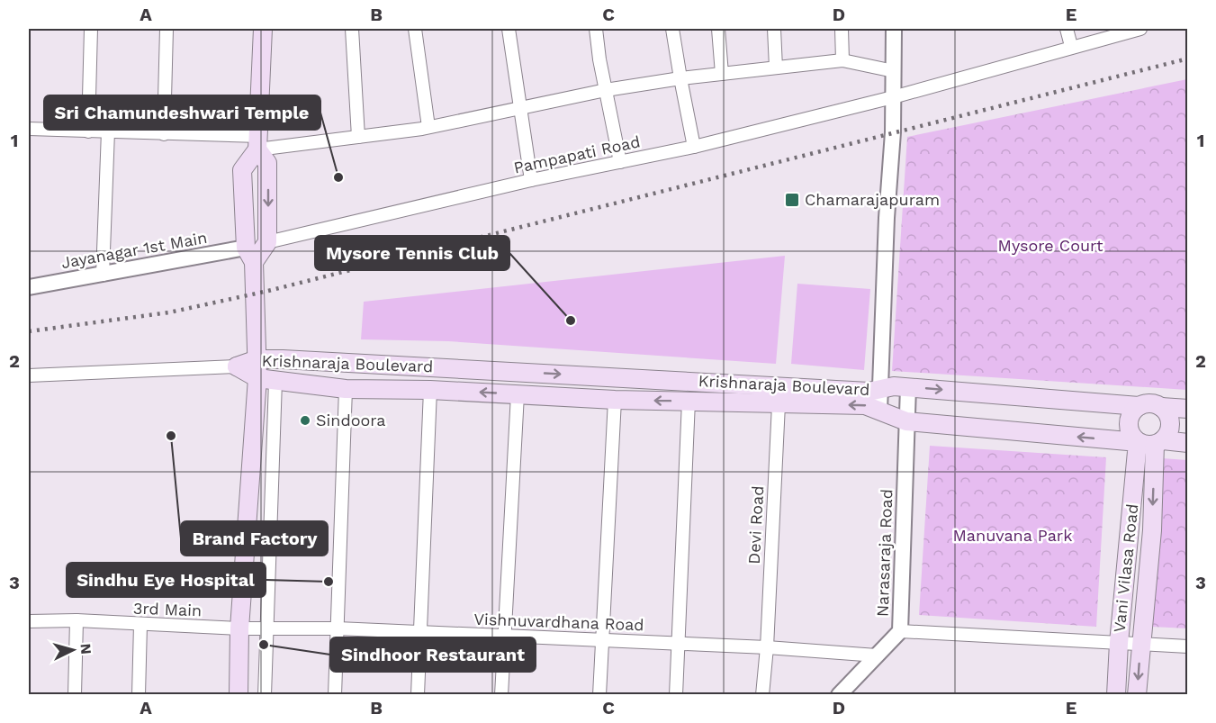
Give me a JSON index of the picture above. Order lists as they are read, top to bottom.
{
  "streets": {
    "main road": ["Krishnaraja Boulevard", "Vani Vilasa Road"],
    "street": [
      "Pampapati Road",
      "Jayanagar 1st Main",
      "Devi Road",
      "Narasaraja Road",
      "3rd Main",
      "Vishnuvardhana Road"
    ]
  },
  "crossings": [
    ["Krishnaraja Boulevard", "Devi Road"],
    ["Krishnaraja Boulevard", "Narasaraja Road"],
    ["Krishnaraja Boulevard", "Vani Vilasa Road"],
    ["Devi Road", "Vishnuvardhana Road"],
    ["Narasaraja Road", "Vishnuvardhana Road"],
    ["3rd Main", "Vishnuvardhana Road"]
  ],
  "parks": ["Mysore Court", "Manuvana Park"],
  "places": {
    "other": [
      "Sri Chamundeshwari Temple",
      "Mysore Tennis Club",
      "Sindoora",
      "Brand Factory",
      "Sindhu Eye Hospital",
      "Sindhoor Restaurant"
    ],
    "transit": ["Chamarajapuram"]
  },
  "north": "right",
  "grid": {
    "columns": [
      "A",
      "B",
      "C",
      "D",
      "E"
    ],
    "rows": ["1", "2", "3"]
  }
}
